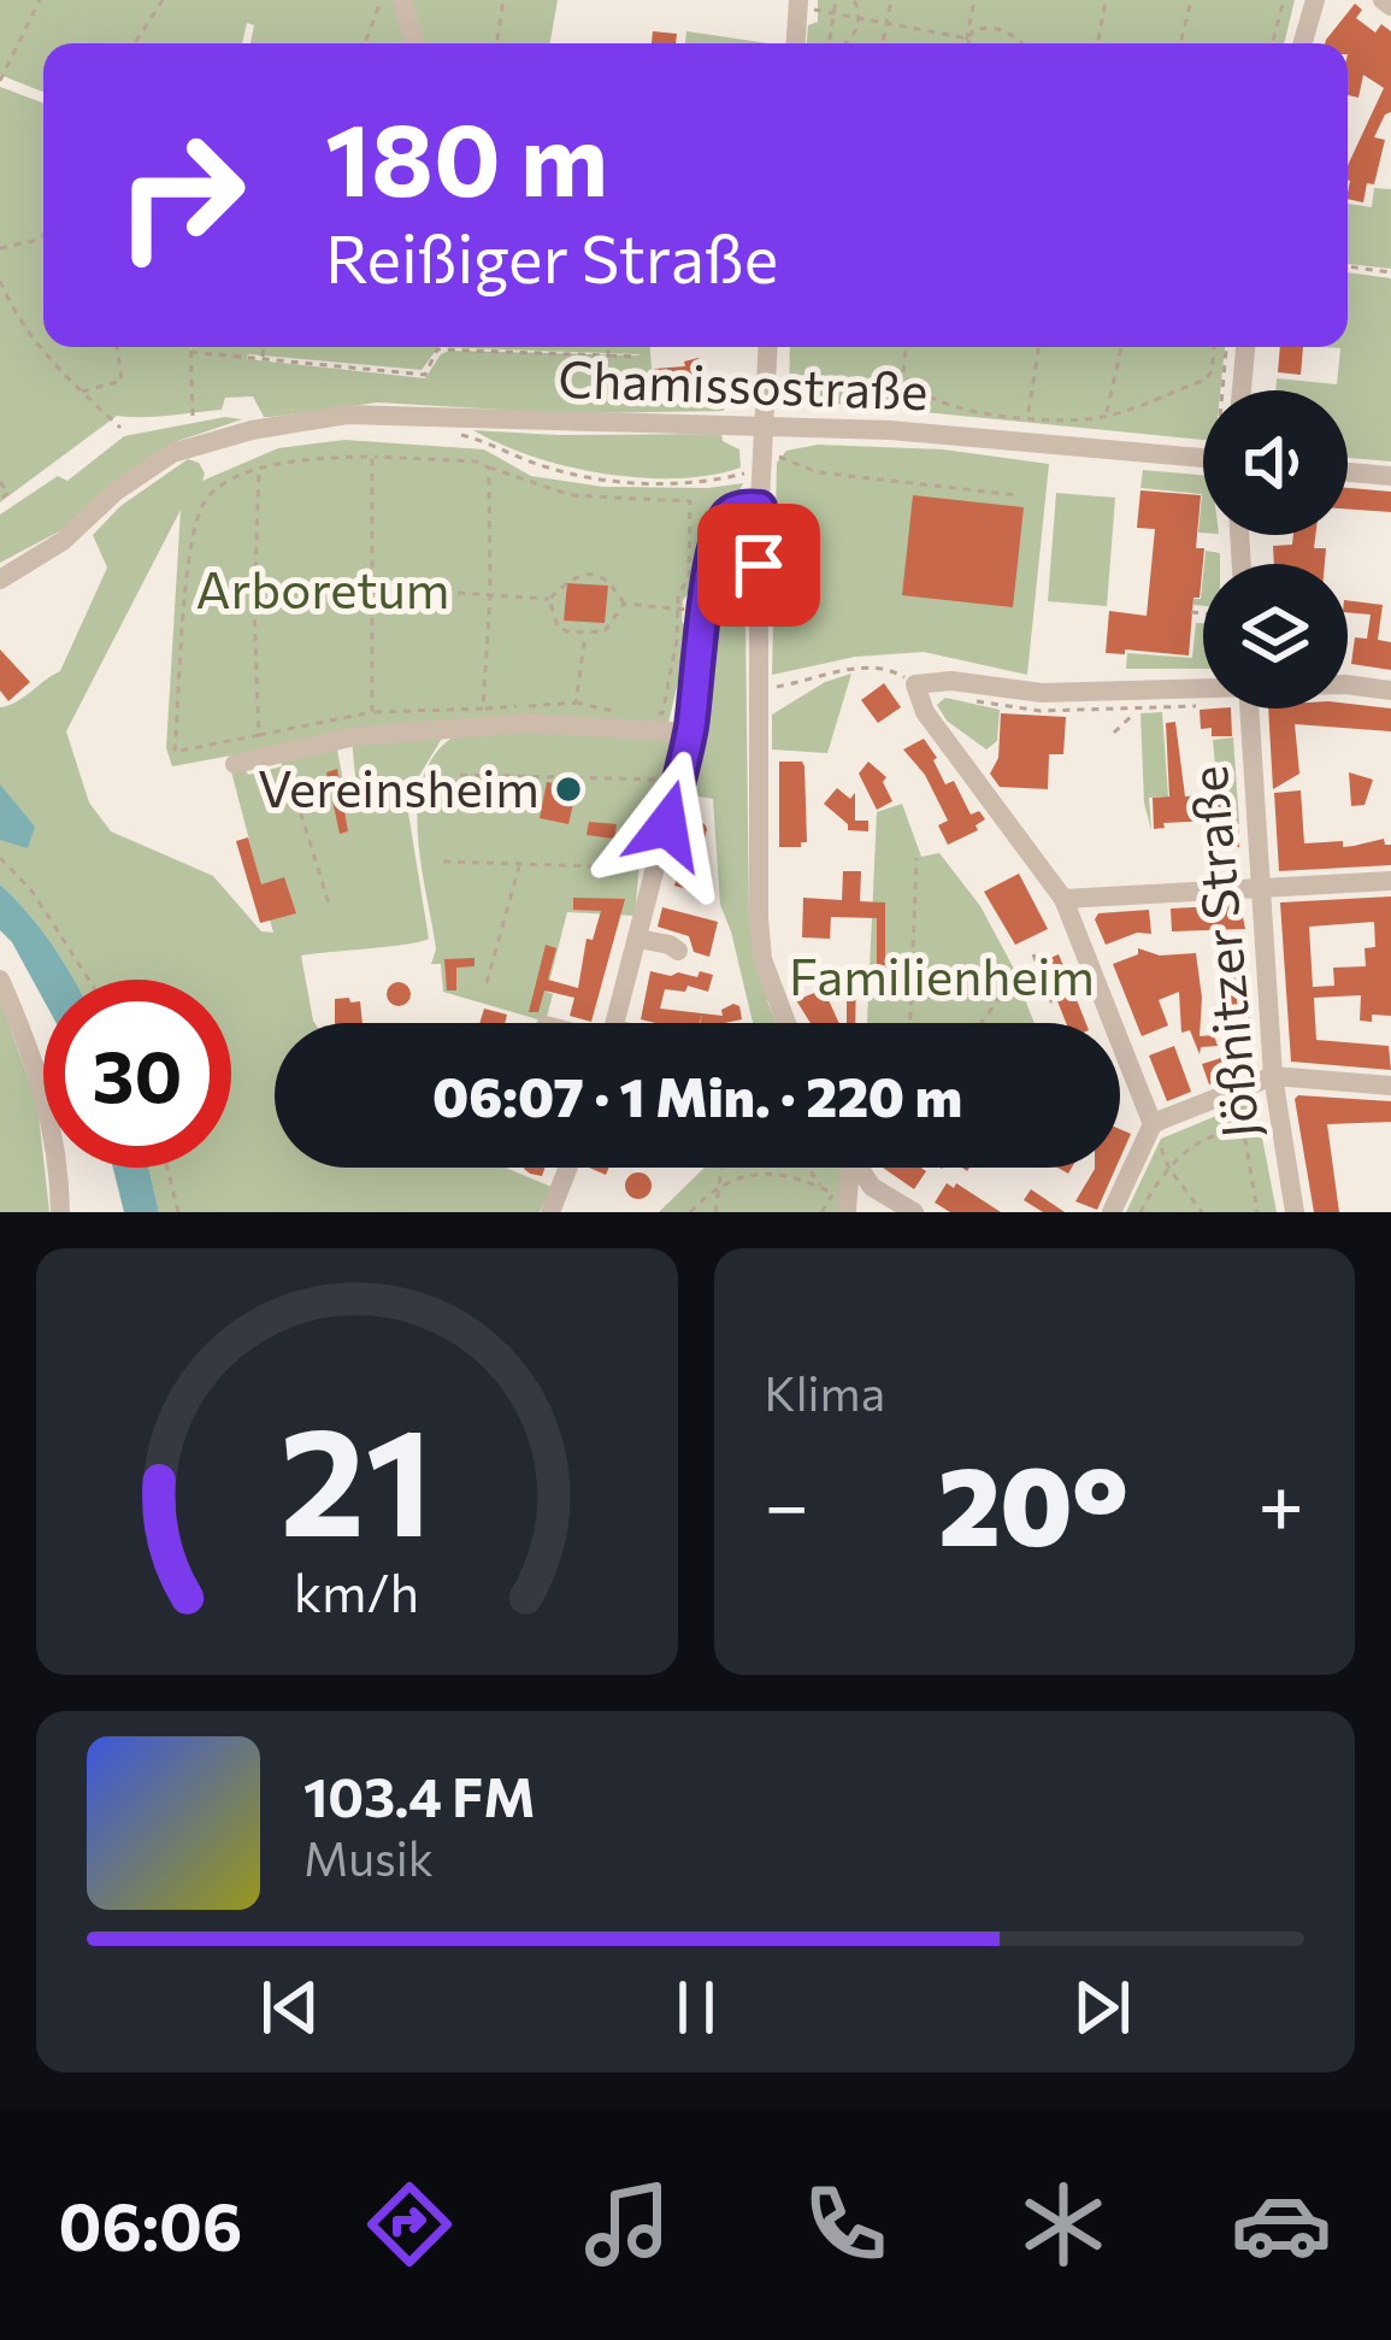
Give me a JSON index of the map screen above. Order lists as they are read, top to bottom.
{
  "streets": {
    "street": ["Chamissostraße", "Jößnitzer Straße"]
  },
  "parks": ["Arboretum", "Familienheim"],
  "places": ["Vereinsheim"],
  "page": {
    "turn": ["180 m", "Reißiger Straße"],
    "limit": "30",
    "trip": "06:07 · 1 Min. · 220 m",
    "tile": "Klima",
    "heat": ["−", "20°", "+"],
    "song": ["103.4 FM", "Musik"],
    "tabs": "06:06",
    "gauge": ["21", "km/h"]
  }
}
